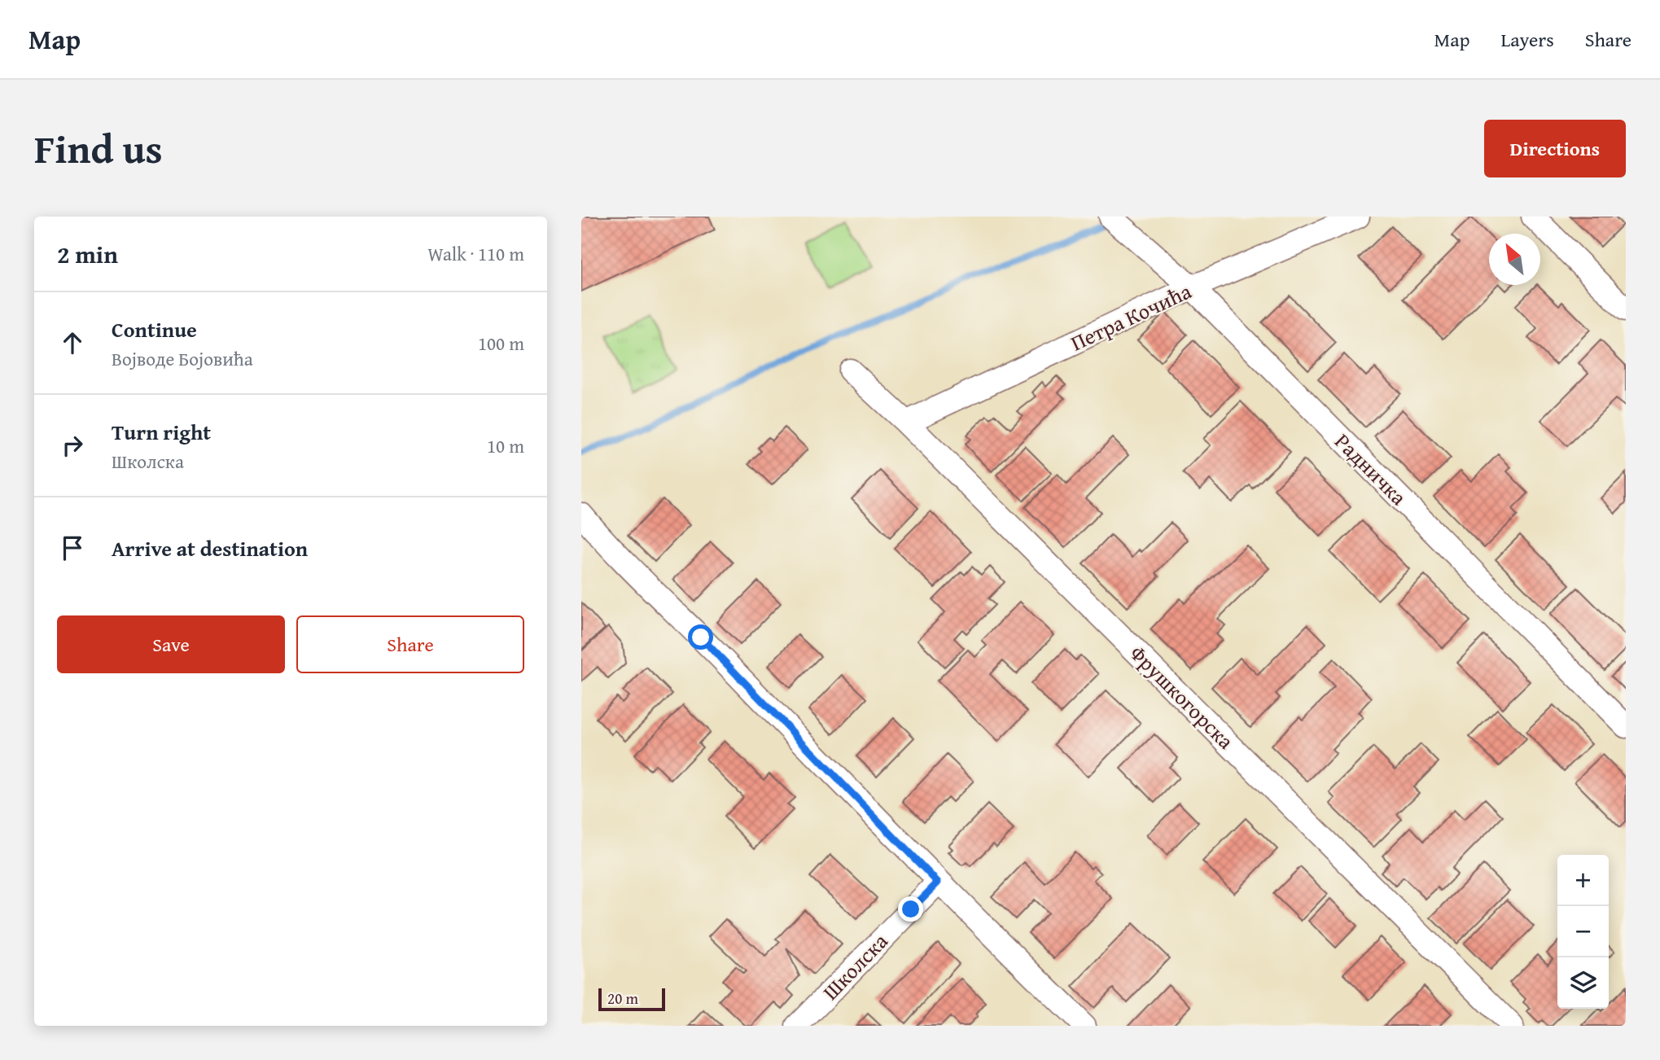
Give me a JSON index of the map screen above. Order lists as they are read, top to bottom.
{
  "streets": {
    "street": [
      "Петра Кочића",
      "Радничка",
      "Фрушкогорска",
      "Школска"
    ]
  },
  "crossings": [
    ["Петра Кочића", "Радничка"],
    ["Петра Кочића", "Фрушкогорска"]
  ],
  "scale_bar": "20 m",
  "north": "top left",
  "page": {
    "header": "Map",
    "nav": ["Map", "Layers", "Share"],
    "title": "Find us",
    "buttons": [
      "Directions",
      ["Save", "Share"]
    ],
    "heading": ["2 min", "Walk · 110 m"],
    "list": [
      ["Continue", "Војводе Бојовића", "100 m"],
      ["Turn right", "Школска", "10 m"],
      "Arrive at destination"
    ],
    "map_buttons": ["+", "−"],
    "scale": "20 m"
  }
}
